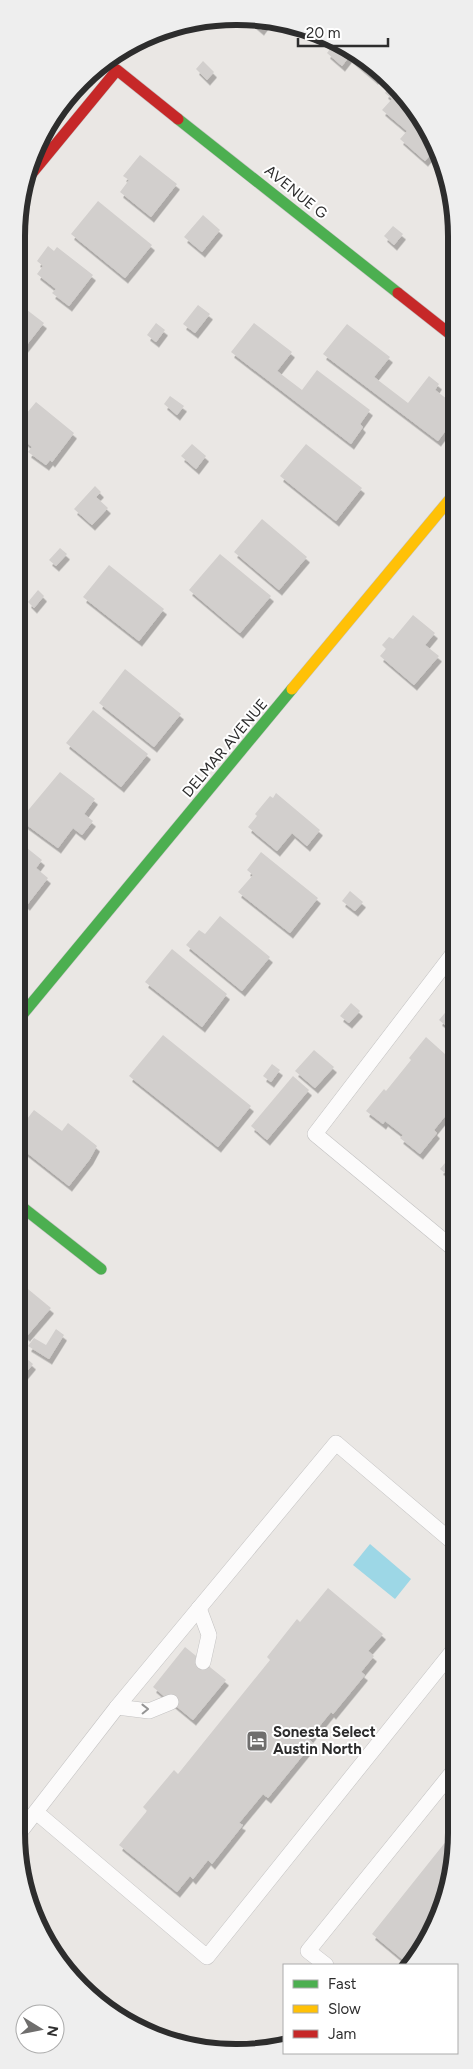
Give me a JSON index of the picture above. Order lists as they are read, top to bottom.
{
  "streets": {
    "street": ["AVENUE G", "DELMAR AVENUE"]
  },
  "places": {
    "hotel": ["Sonesta Select Austin North"]
  },
  "legend": ["Fast", "Slow", "Jam"],
  "scale_bar": "20 m",
  "north": "right"
}
